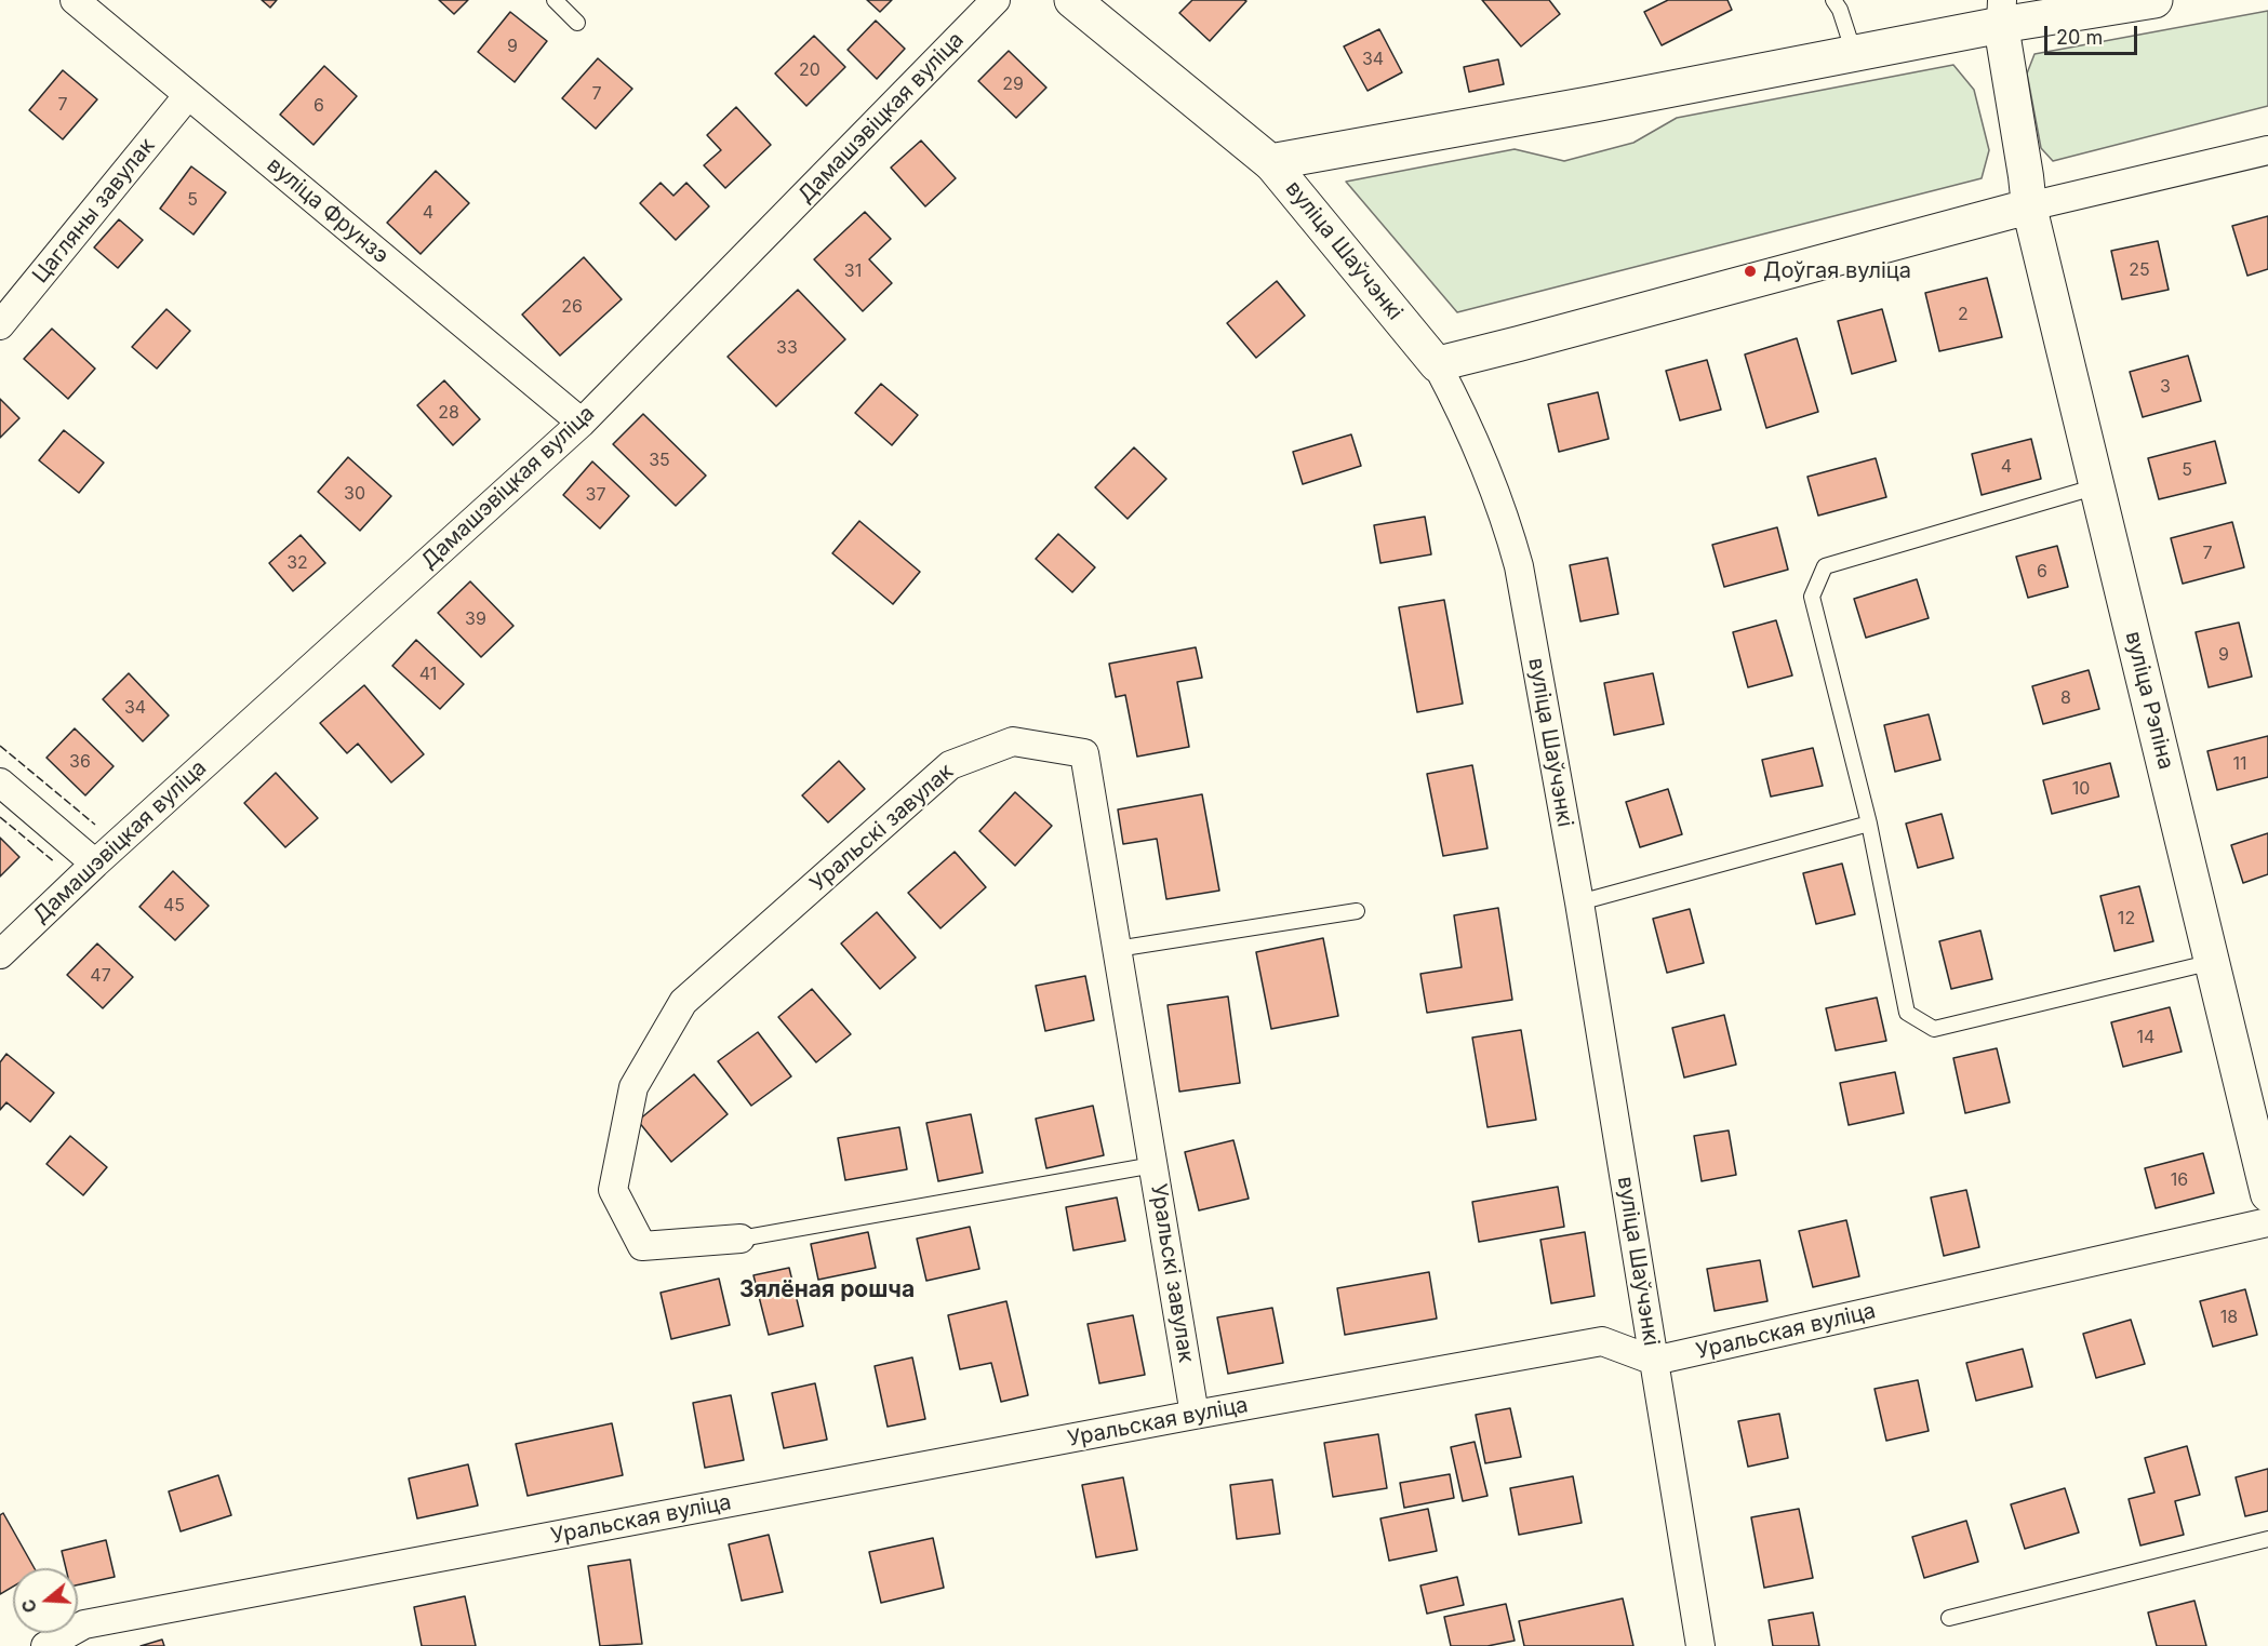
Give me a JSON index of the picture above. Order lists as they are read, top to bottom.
{
  "streets": {
    "main road": ["вуліца Шаўчэнкі"],
    "street": [
      "Дамашэвіцкая вуліца",
      "Цагляны завулак",
      "вуліца Фрунзэ",
      "вуліца Рэпіна",
      "Уральскі завулак",
      "Уральская вуліца"
    ]
  },
  "crossings": [
    ["Дамашэвіцкая вуліца", "вуліца Фрунзэ"],
    ["Цагляны завулак", "вуліца Фрунзэ"],
    ["вуліца Шаўчэнкі", "Уральская вуліца"],
    ["Уральскі завулак", "Уральская вуліца"]
  ],
  "districts": ["Зялёная рошча"],
  "places": ["Доўгая вуліца"],
  "house_numbers": [
    "9",
    "34",
    "20",
    "29",
    "7",
    "7",
    "6",
    "5",
    "4",
    "25",
    "31",
    "26",
    "2",
    "33",
    "3",
    "28",
    "35",
    "4",
    "5",
    "30",
    "37",
    "7",
    "32",
    "6",
    "39",
    "9",
    "41",
    "8",
    "34",
    "36",
    "11",
    "10",
    "45",
    "12",
    "47",
    "14",
    "16",
    "18"
  ],
  "scale_bar": "20 m",
  "north": "left"
}
